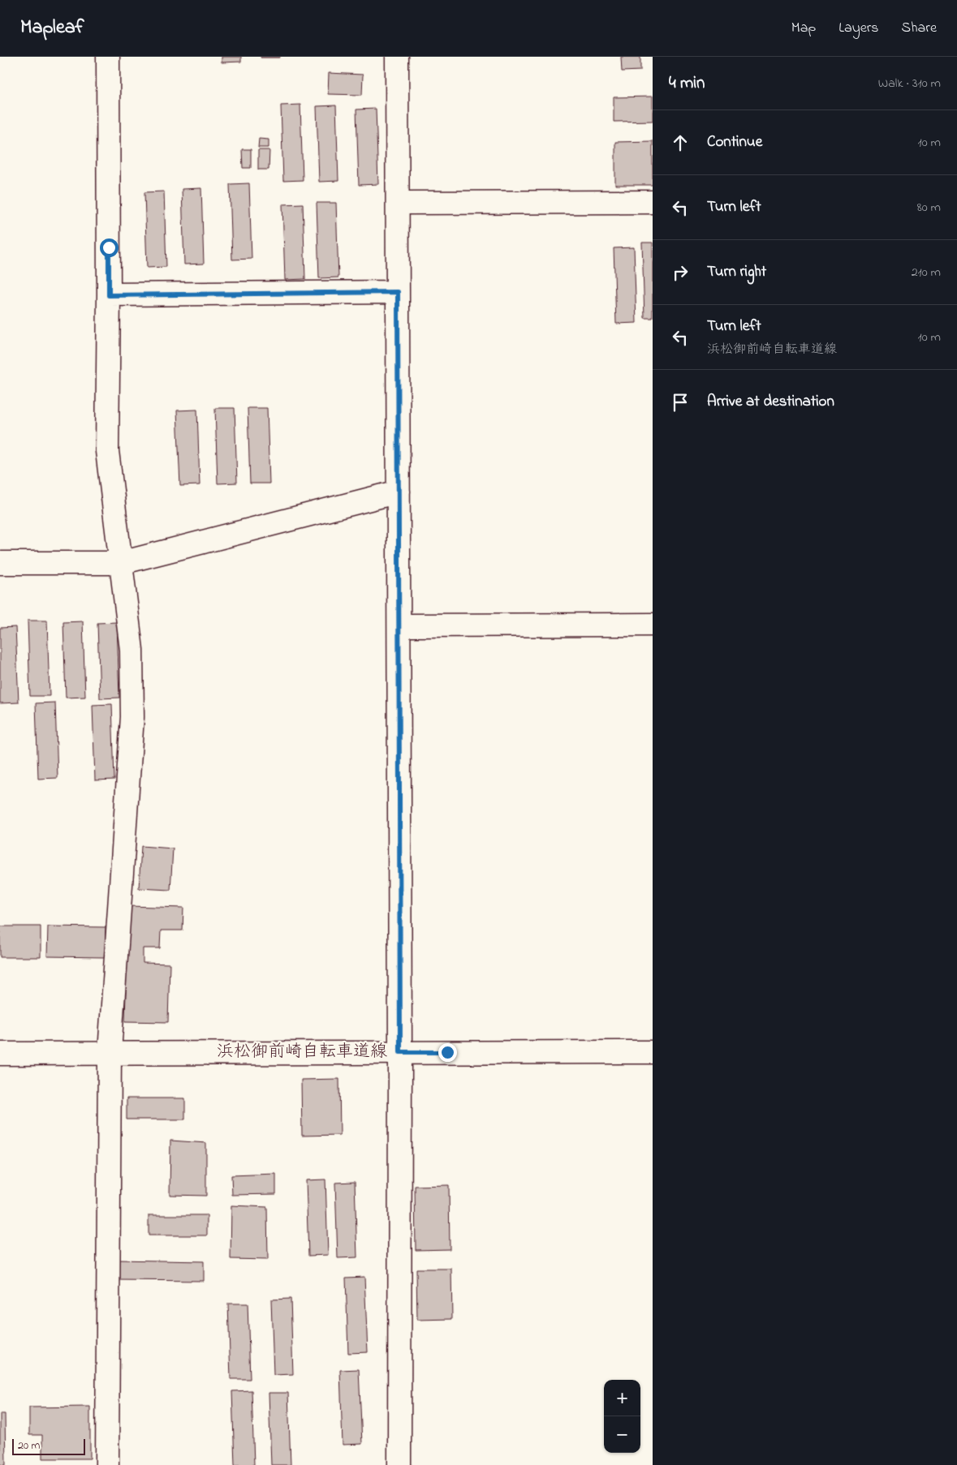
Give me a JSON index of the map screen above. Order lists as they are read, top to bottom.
{
  "streets": {
    "street": ["浜松御前崎自転車道線"]
  },
  "scale_bar": "20 m",
  "page": {
    "header": "Mapleaf",
    "nav": ["Map", "Layers", "Share"],
    "heading": ["4 min", "Walk · 310 m"],
    "list": [
      ["Continue", "10 m"],
      ["Turn left", "80 m"],
      ["Turn right", "210 m"],
      ["Turn left", "浜松御前崎自転車道線", "10 m"],
      "Arrive at destination"
    ],
    "map_buttons": ["+", "−"],
    "scale": "20 m"
  }
}
